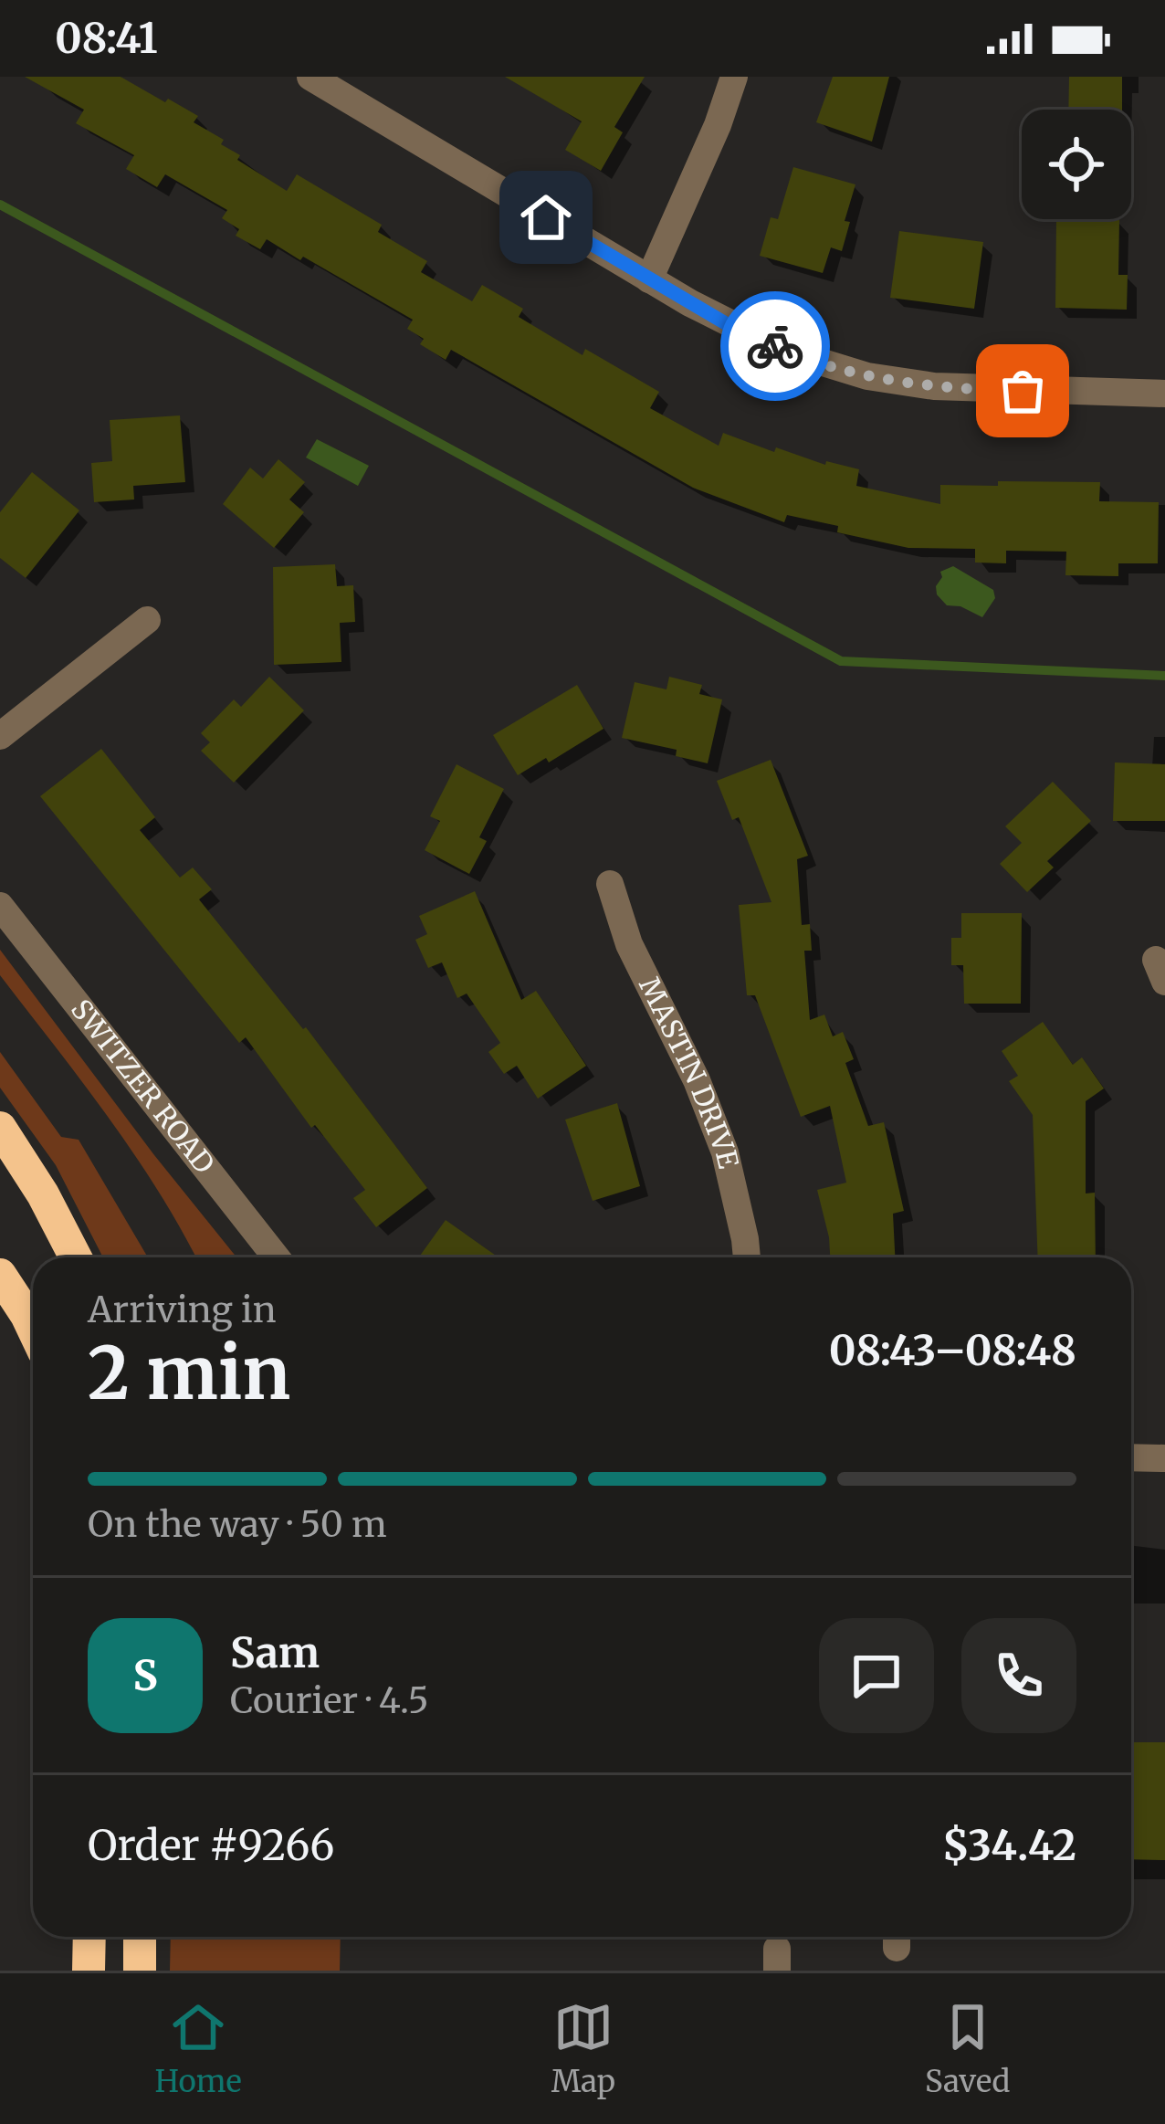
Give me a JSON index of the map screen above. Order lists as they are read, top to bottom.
{
  "streets": {
    "street": ["MASTIN DRIVE", "SWITZER ROAD"]
  },
  "page": {
    "status": "08:41",
    "heading": ["2 min", "Arriving in", "08:43–08:48"],
    "panel": [
      "Sam",
      "Courier · 4.5",
      "Order #9266",
      "$34.42"
    ],
    "bar": "On the way · 50 m",
    "round": "S",
    "tabs": ["Home", "Map", "Saved"]
  }
}
